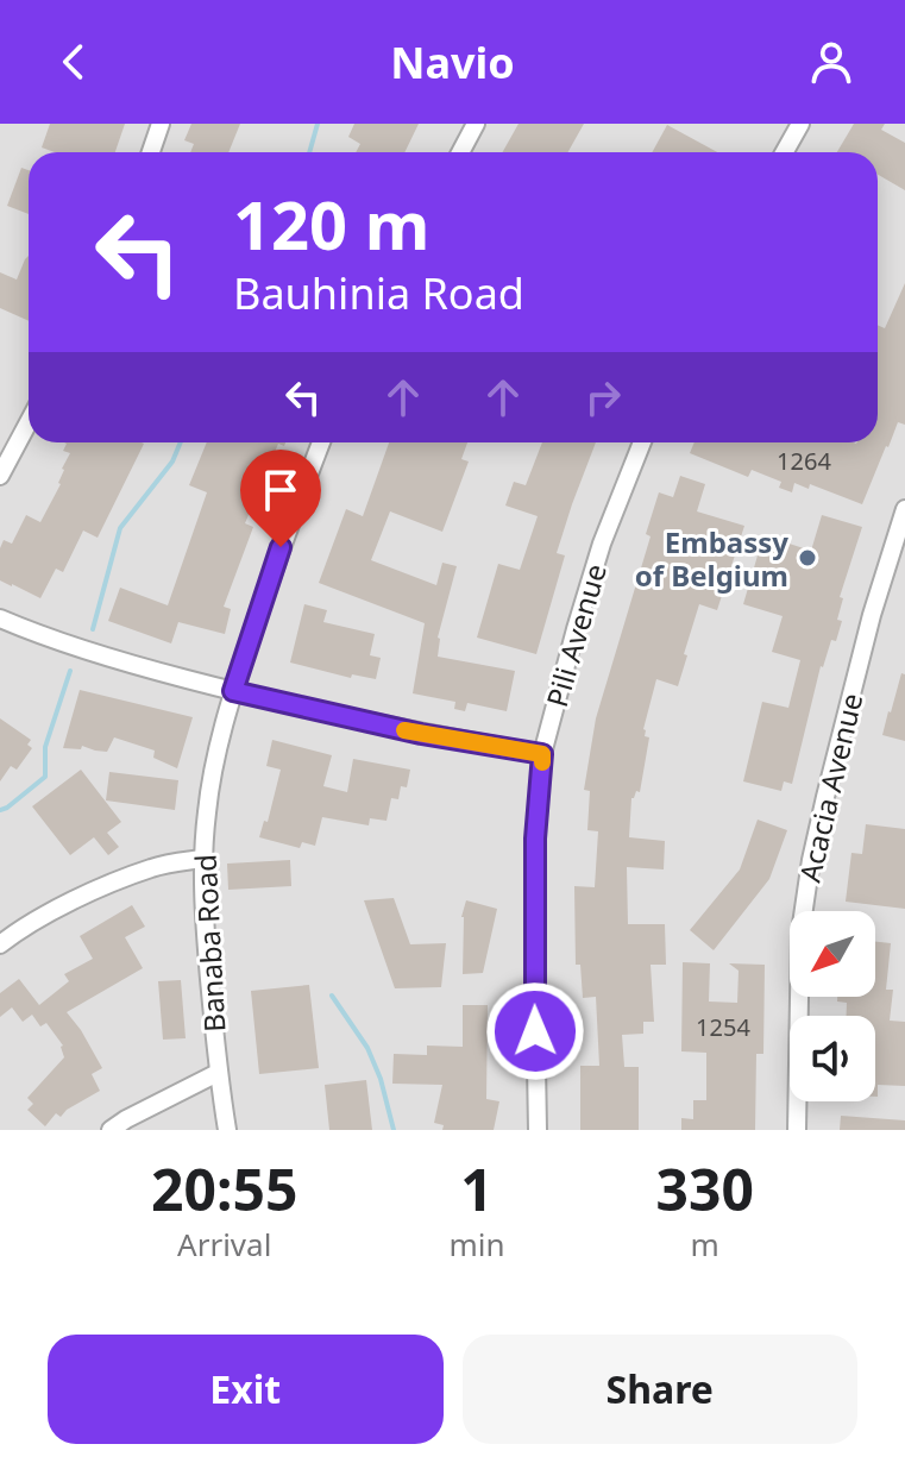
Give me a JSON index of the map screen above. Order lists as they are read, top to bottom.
{
  "streets": {
    "street": ["Pili Avenue", "Acacia Avenue", "Banaba Road"]
  },
  "places": ["Embassy of Belgium"],
  "house_numbers": ["1264", "1254"],
  "north": "bottom left",
  "page": {
    "header": "Navio",
    "turn": ["120 m", "Bauhinia Road"],
    "eta": [
      "20:55",
      "Arrival",
      "1",
      "min",
      "330",
      "m"
    ],
    "buttons": ["Exit", "Share"]
  }
}
